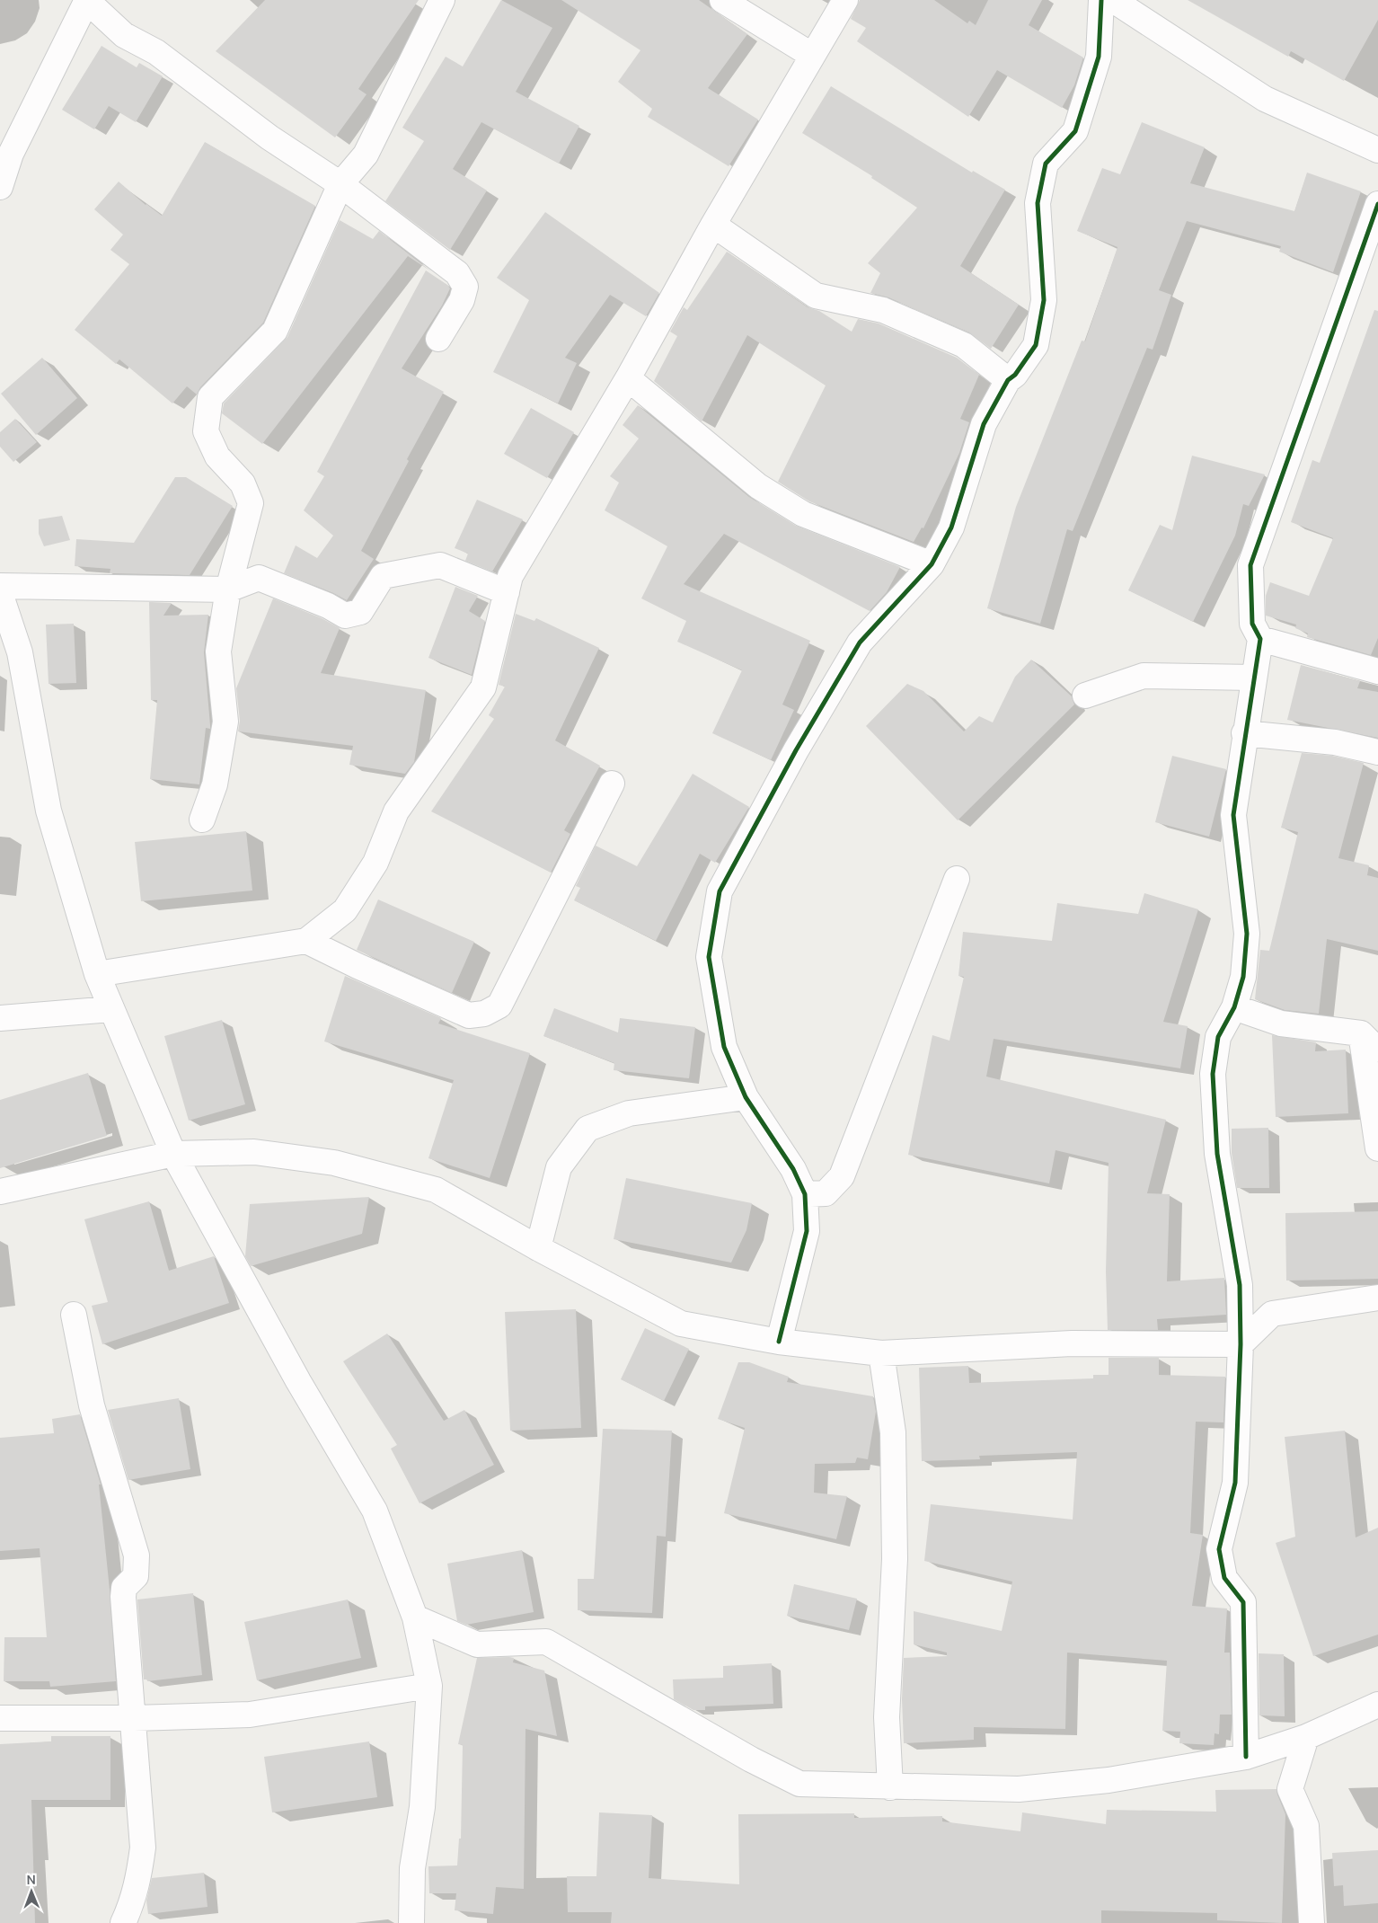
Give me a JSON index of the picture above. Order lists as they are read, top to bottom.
{
  "north": "top"
}
